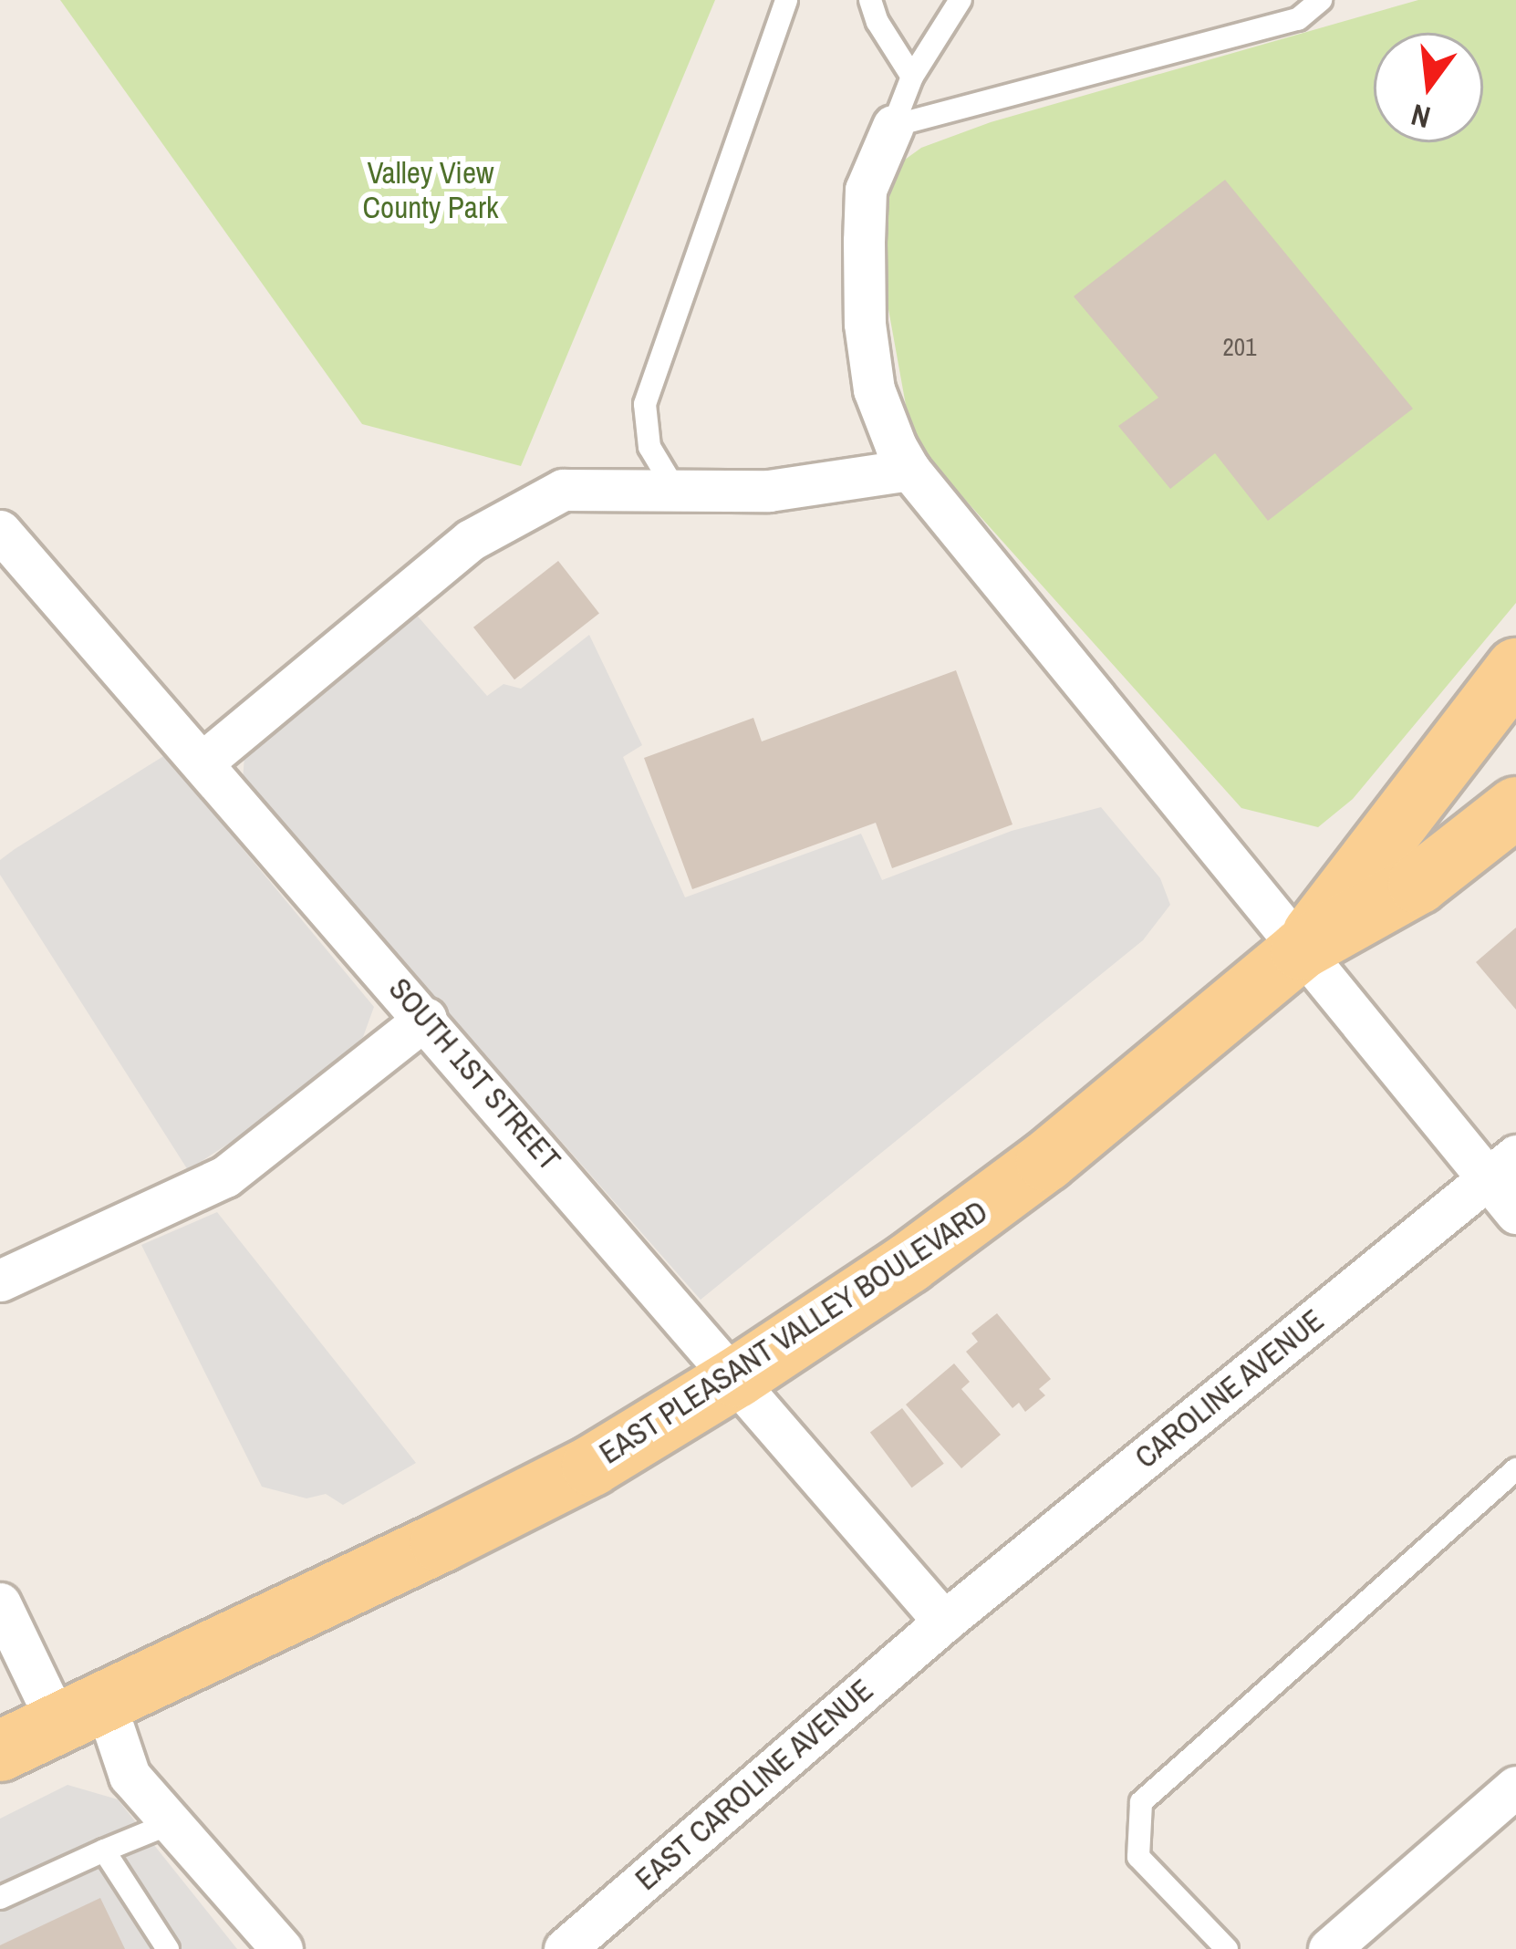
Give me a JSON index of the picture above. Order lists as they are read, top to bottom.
{
  "streets": {
    "main road": ["EAST PLEASANT VALLEY BOULEVARD"],
    "street": ["SOUTH 1ST STREET", "CAROLINE AVENUE", "EAST CAROLINE AVENUE"]
  },
  "crossings": [
    ["SOUTH 1ST STREET", "EAST PLEASANT VALLEY BOULEVARD"],
    ["SOUTH 1ST STREET", "CAROLINE AVENUE"],
    ["SOUTH 1ST STREET", "EAST CAROLINE AVENUE"],
    ["CAROLINE AVENUE", "EAST CAROLINE AVENUE"]
  ],
  "parks": ["Valley View County Park"],
  "house_numbers": ["201"],
  "north": "bottom"
}
